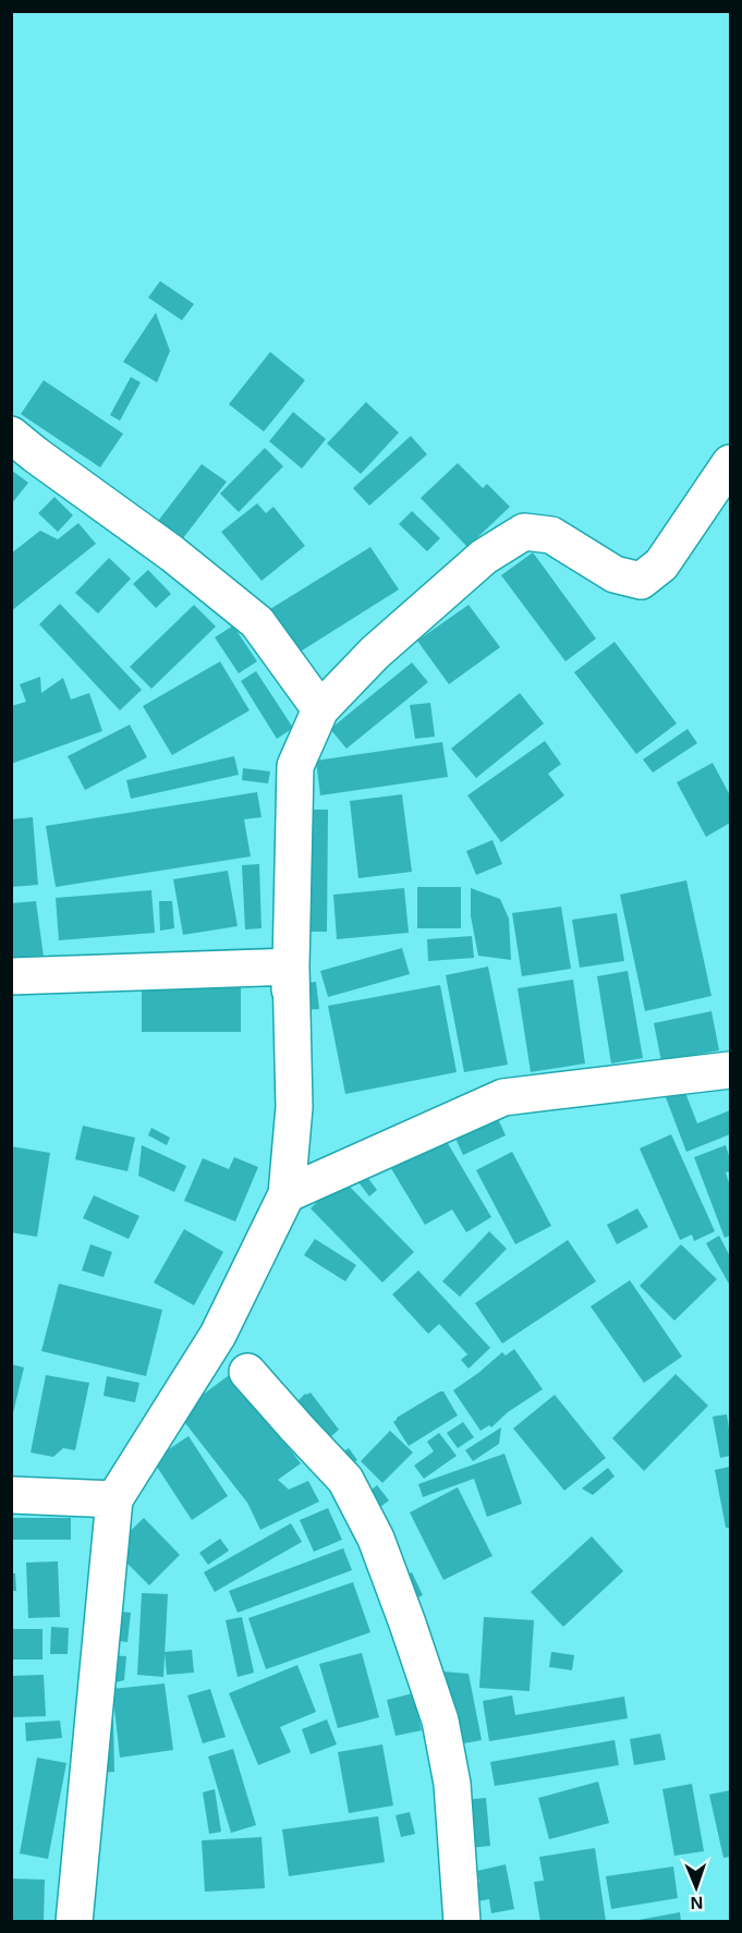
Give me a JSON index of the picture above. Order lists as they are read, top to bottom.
{
  "north": "bottom"
}
